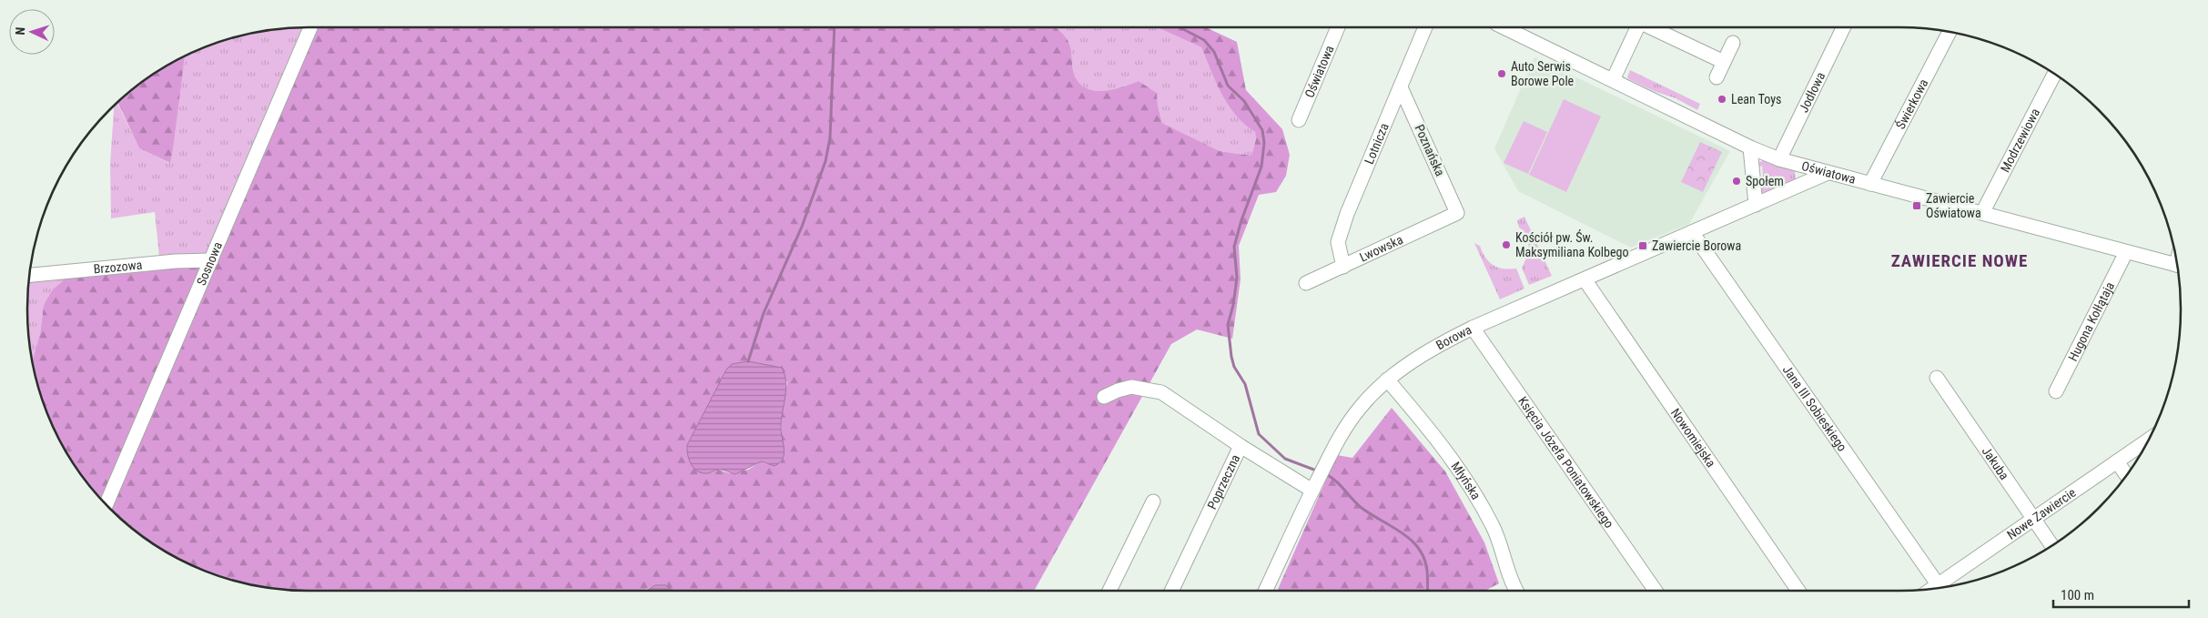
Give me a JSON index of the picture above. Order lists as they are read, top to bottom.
{
  "streets": {
    "street": [
      "Oświatowa",
      "Jodłowa",
      "Świerkowa",
      "Modrzewiowa",
      "Lotnicza",
      "Poznańska",
      "Lwowska",
      "Sosnowa",
      "Brzozowa",
      "Hugona Kołłątaja",
      "Borowa",
      "Jana III Sobieskiego",
      "Nowomiejska",
      "Księcia Józefa Poniatowskiego",
      "Jakuba",
      "Młyńska",
      "Poprzeczna",
      "Nowe Zawiercie"
    ]
  },
  "crossings": [
    ["Oświatowa", "Jodłowa"],
    ["Oświatowa", "Świerkowa"],
    ["Oświatowa", "Modrzewiowa"],
    ["Oświatowa", "Hugona Kołłątaja"],
    ["Oświatowa", "Borowa"],
    ["Lotnicza", "Poznańska"],
    ["Lotnicza", "Lwowska"],
    ["Poznańska", "Lwowska"],
    ["Sosnowa", "Brzozowa"],
    ["Borowa", "Jana III Sobieskiego"],
    ["Borowa", "Nowomiejska"],
    ["Borowa", "Księcia Józefa Poniatowskiego"],
    ["Borowa", "Młyńska"],
    ["Borowa", "Poprzeczna"],
    ["Jana III Sobieskiego", "Nowe Zawiercie"],
    ["Jakuba", "Nowe Zawiercie"]
  ],
  "districts": ["ZAWIERCIE NOWE"],
  "places": {
    "other": [
      "Auto Serwis Borowe Pole",
      "Lean Toys",
      "Społem",
      "Kościół pw. Św. Maksymiliana Kolbego"
    ],
    "transit": ["Zawiercie Oświatowa", "Zawiercie Borowa"]
  },
  "scale_bar": "100 m",
  "north": "left"
}
